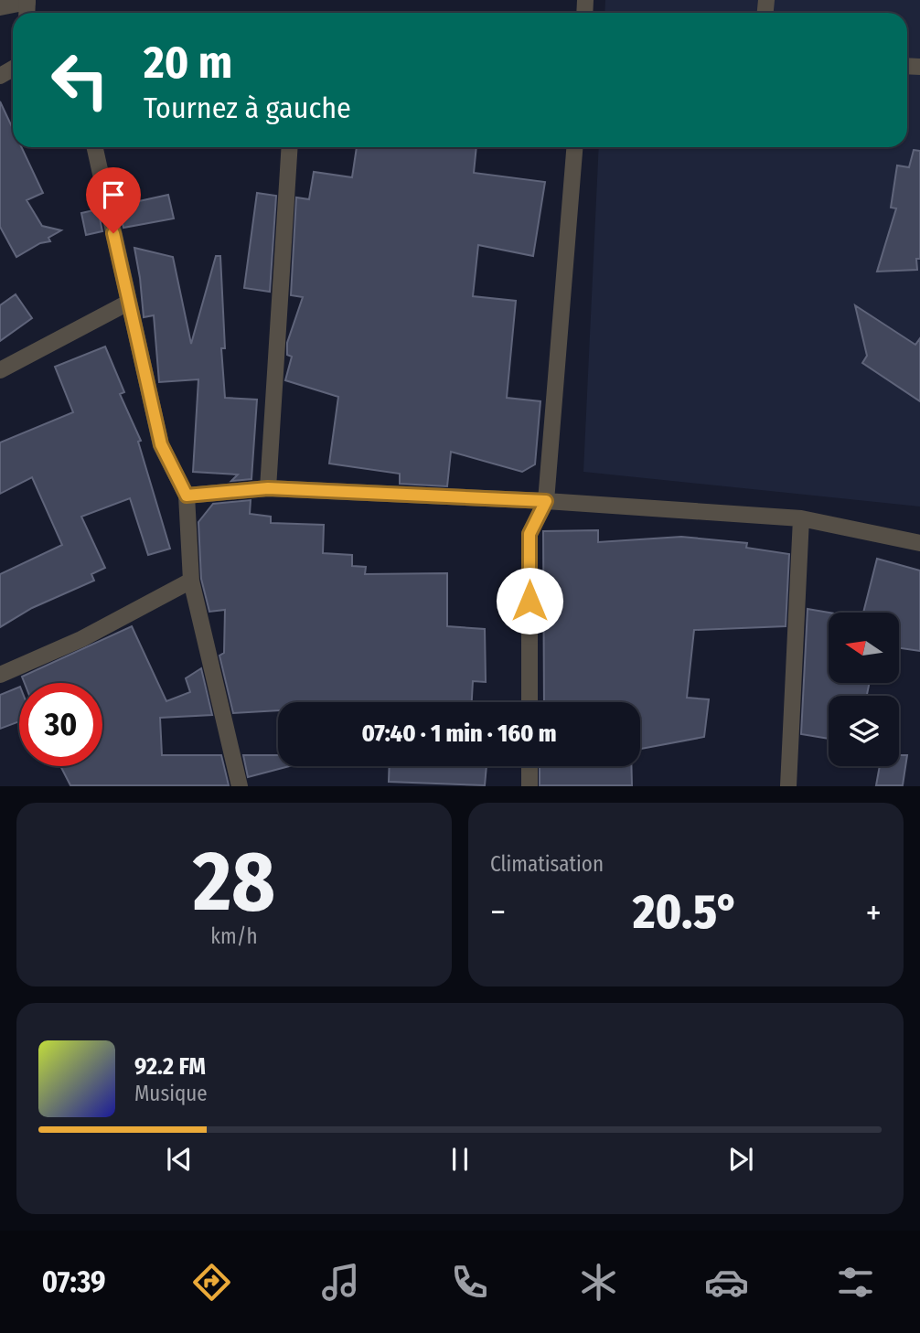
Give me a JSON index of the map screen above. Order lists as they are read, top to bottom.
{
  "north": "left",
  "page": {
    "turn": ["20 m", "Tournez à gauche"],
    "limit": "30",
    "trip": "07:40 · 1 min · 160 m",
    "tile": [
      ["28", "km/h"],
      "Climatisation"
    ],
    "heat": ["−", "20.5°", "+"],
    "song": ["92.2 FM", "Musique"],
    "tabs": "07:39"
  }
}
